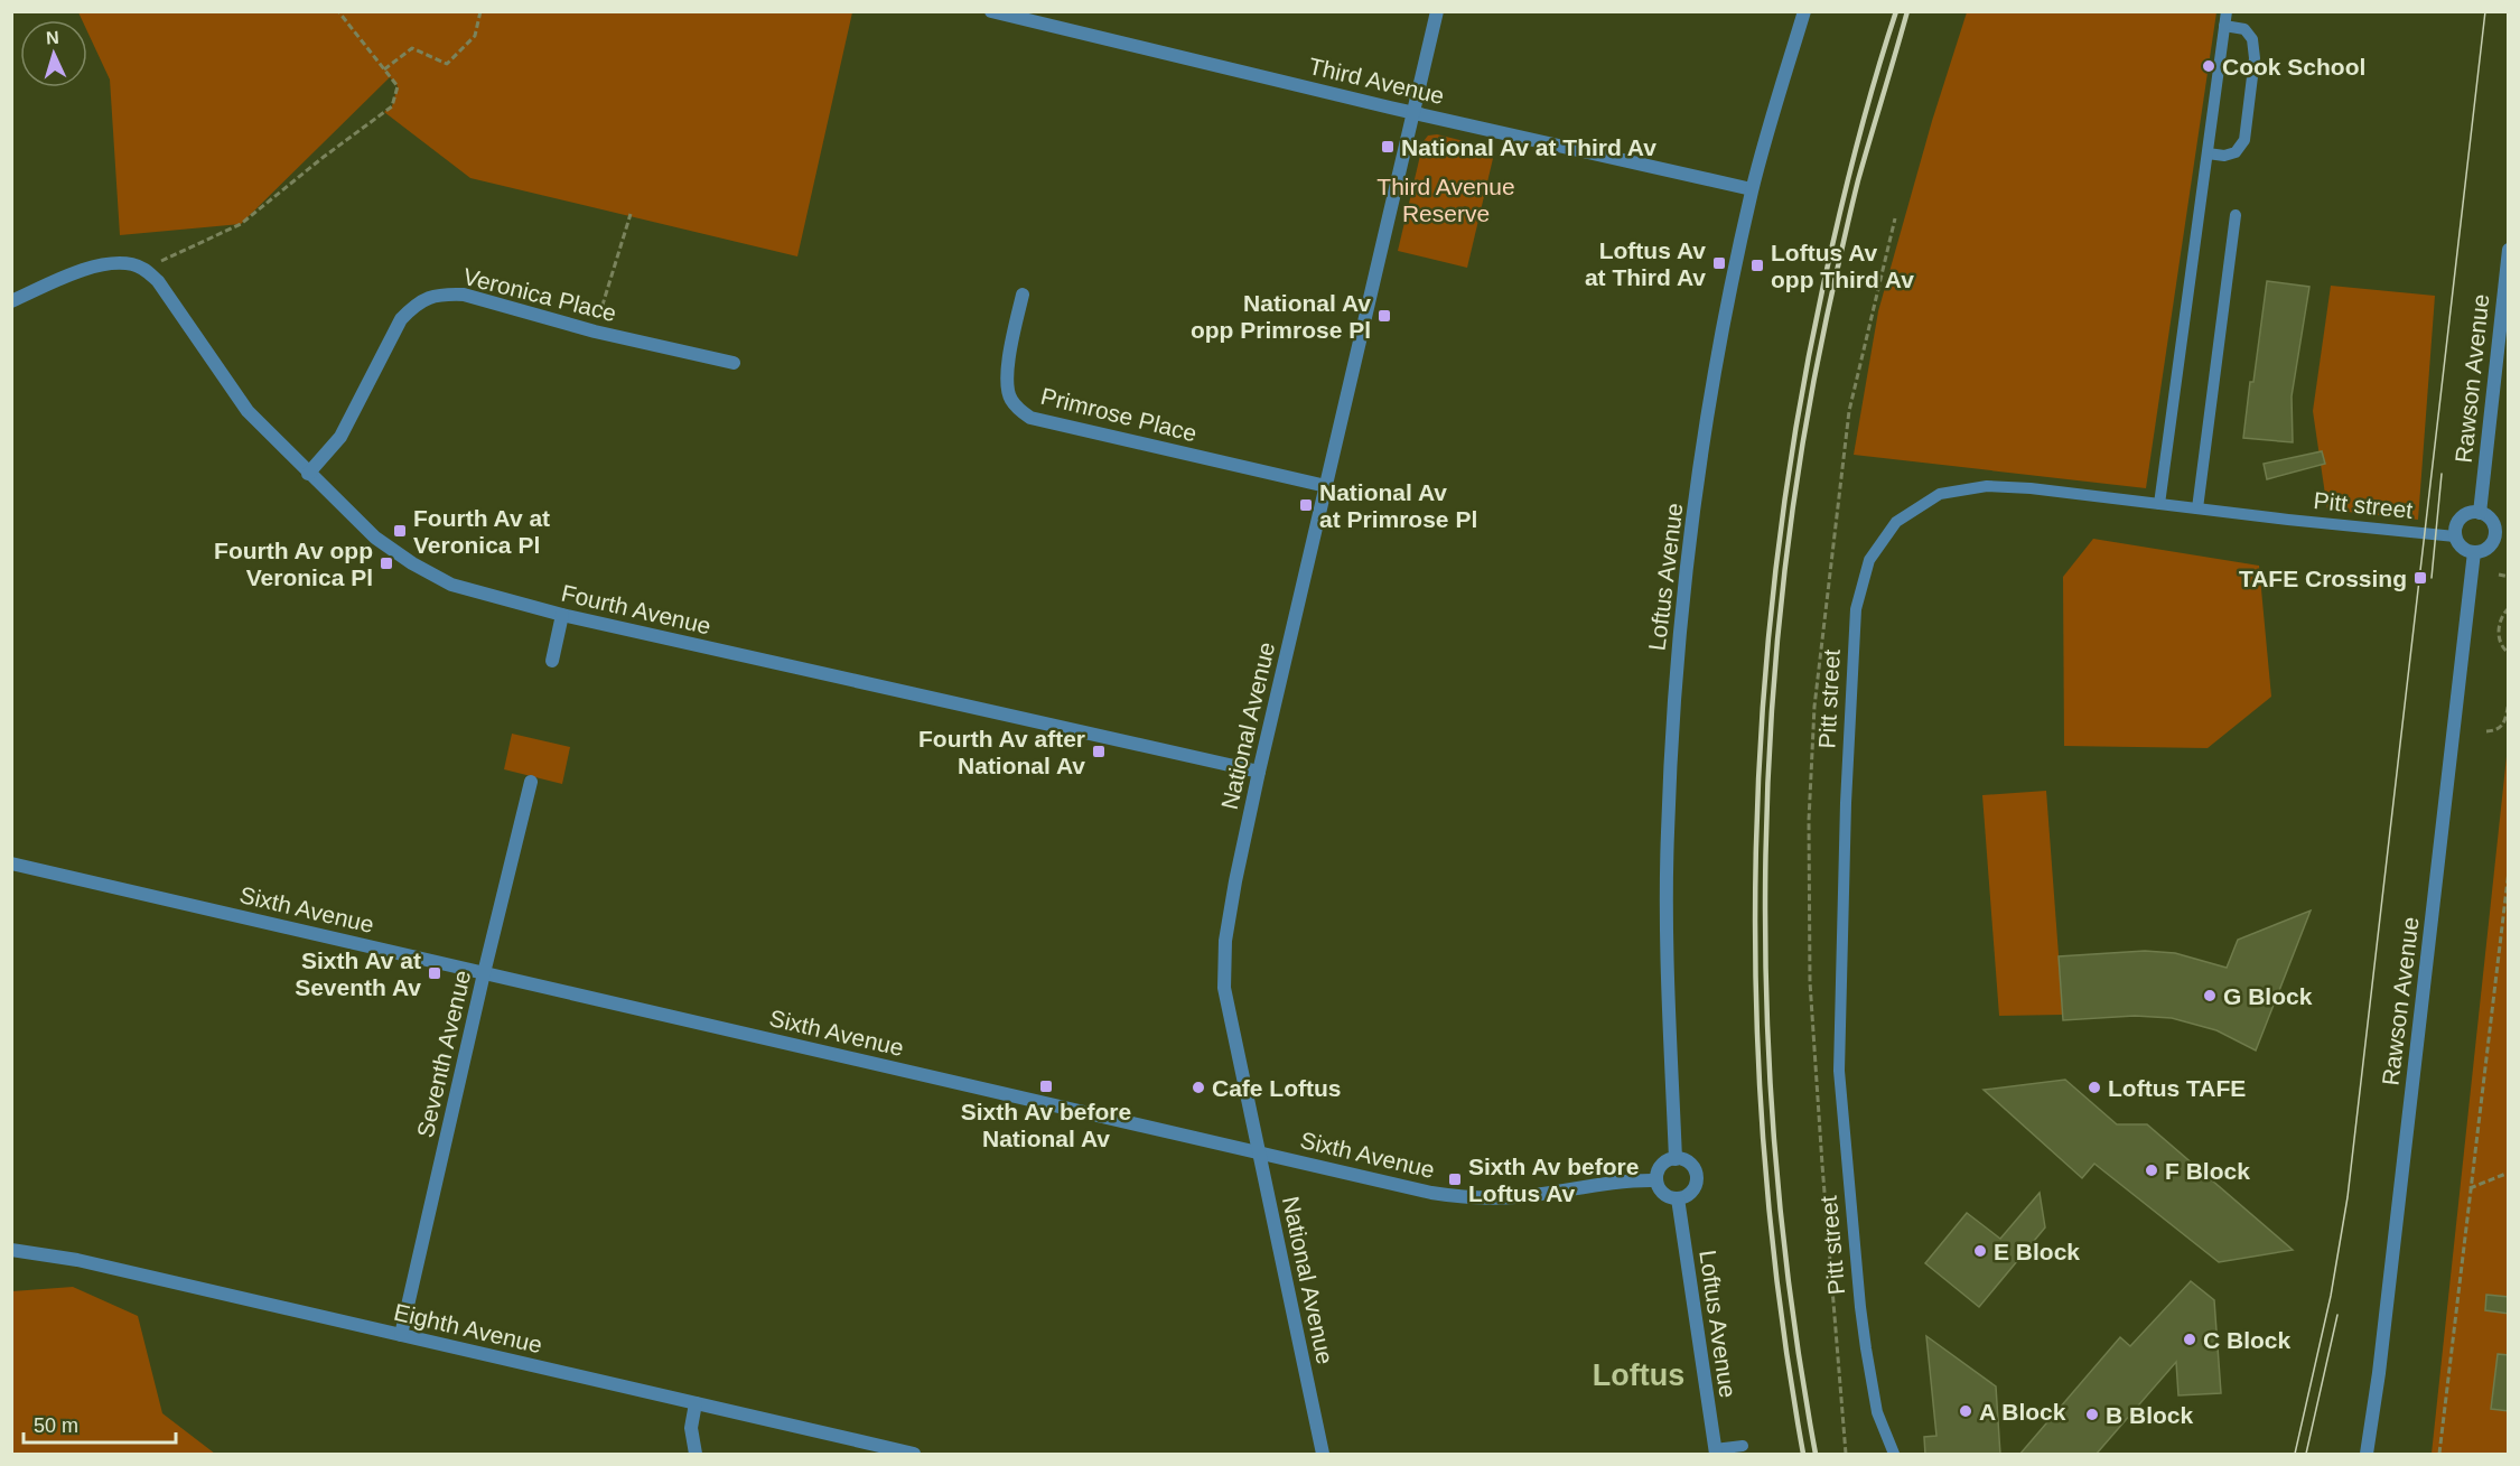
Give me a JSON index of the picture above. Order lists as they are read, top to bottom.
{
  "streets": {
    "street": [
      "Third Avenue",
      "Veronica Place",
      "Rawson Avenue",
      "Primrose Place",
      "Loftus Avenue",
      "Fourth Avenue",
      "National Avenue",
      "Sixth Avenue",
      "Seventh Avenue",
      "Eighth Avenue"
    ],
    "lane": ["Pitt street"]
  },
  "crossings": [
    ["Third Avenue", "Loftus Avenue"],
    ["Third Avenue", "National Avenue"],
    ["Veronica Place", "Fourth Avenue"],
    ["Rawson Avenue", "Pitt street"],
    ["Primrose Place", "National Avenue"],
    ["Loftus Avenue", "Sixth Avenue"],
    ["Fourth Avenue", "National Avenue"],
    ["National Avenue", "Sixth Avenue"],
    ["Sixth Avenue", "Seventh Avenue"],
    ["Seventh Avenue", "Eighth Avenue"]
  ],
  "districts": ["Loftus"],
  "parks": ["Third Avenue Reserve"],
  "places": {
    "other": [
      "Cook School",
      "G Block",
      "Cafe Loftus",
      "Loftus TAFE",
      "F Block",
      "E Block",
      "C Block",
      "A Block",
      "B Block"
    ],
    "transit": [
      "National Av at Third Av",
      "Loftus Av at Third Av",
      "Loftus Av opp Third Av",
      "National Av opp Primrose Pl",
      "National Av at Primrose Pl",
      "Fourth Av at Veronica Pl",
      "Fourth Av opp Veronica Pl",
      "TAFE Crossing",
      "Fourth Av after National Av",
      "Sixth Av at Seventh Av",
      "Sixth Av before National Av",
      "Sixth Av before Loftus Av"
    ]
  },
  "scale_bar": "50 m",
  "north": "top"
}
